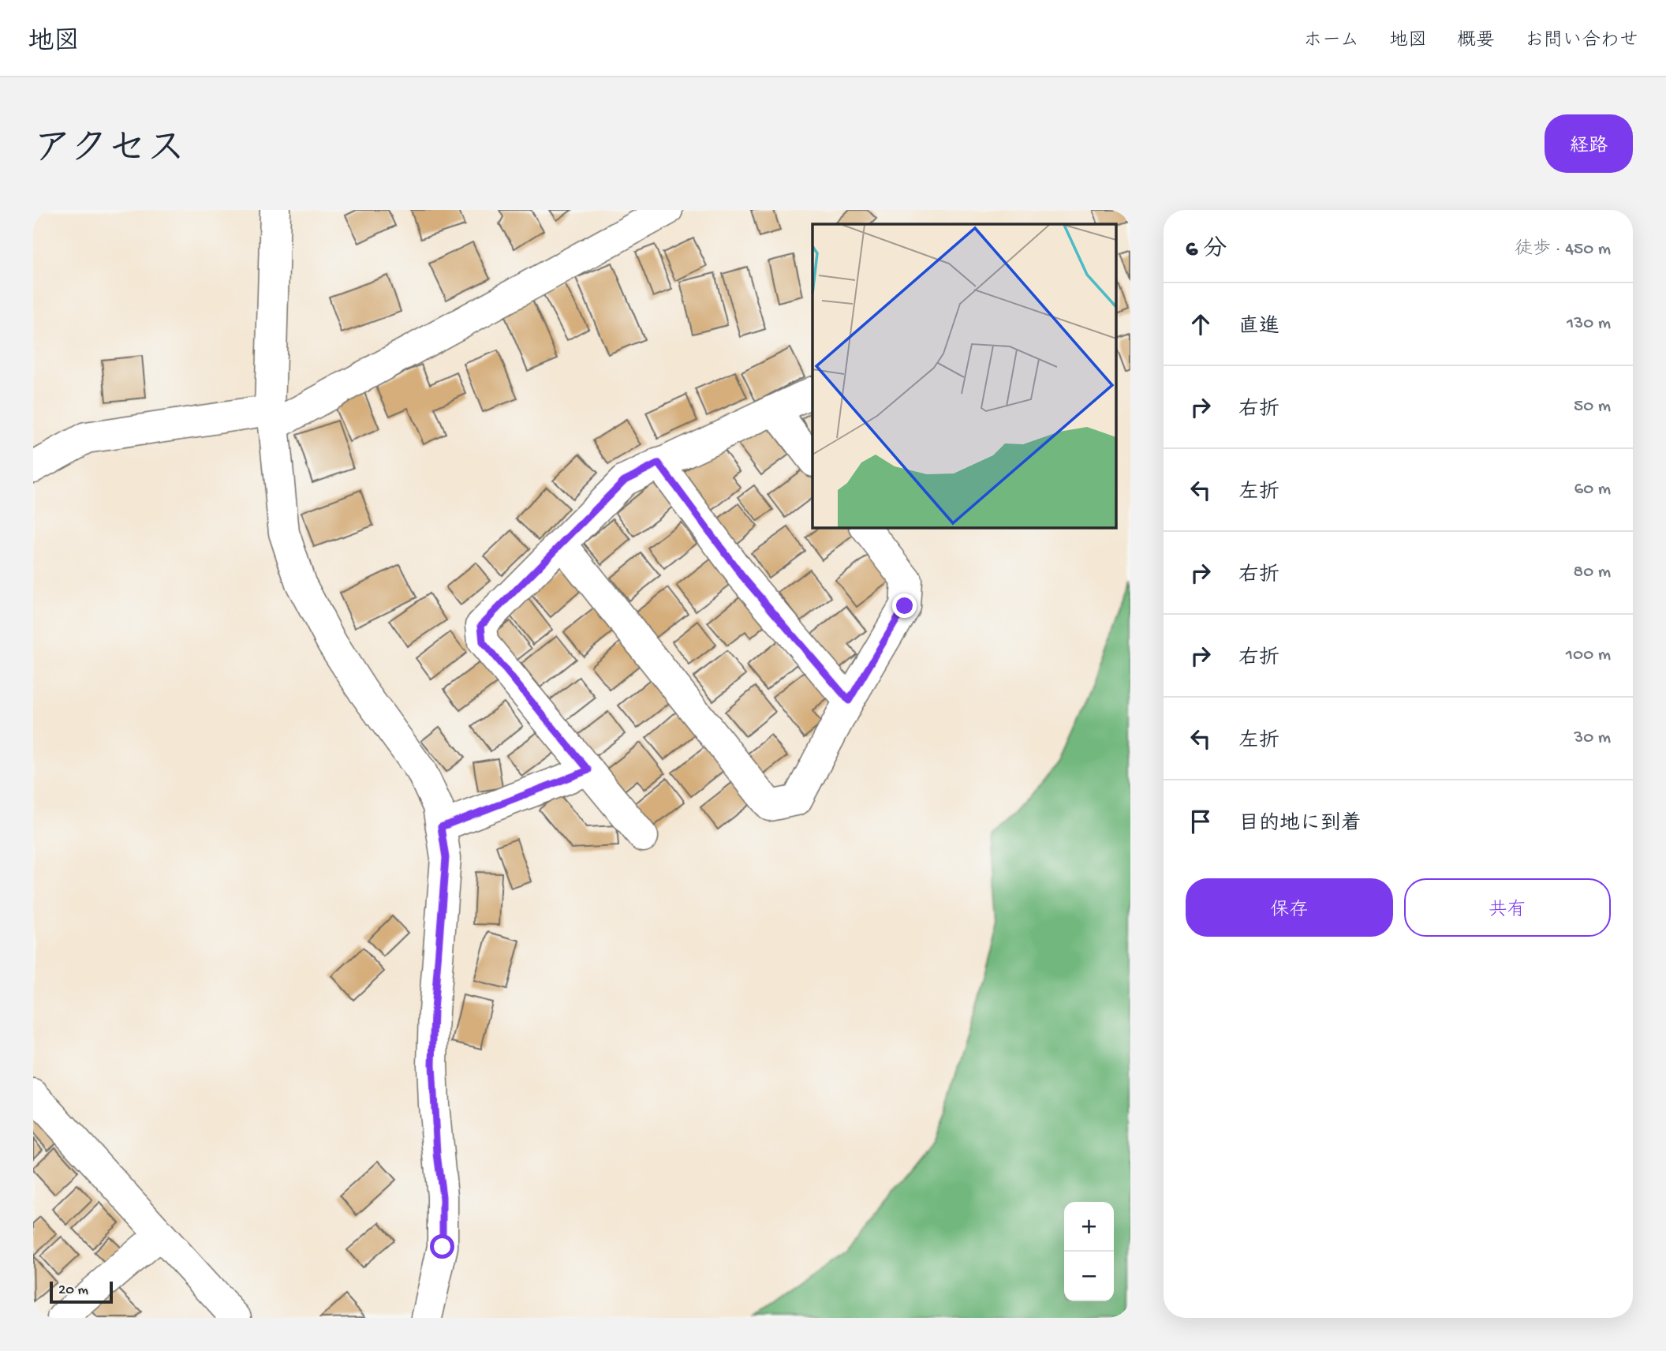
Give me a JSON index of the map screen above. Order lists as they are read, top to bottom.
{
  "scale_bar": "20 m",
  "page": {
    "header": "地図",
    "nav": [
      "ホーム",
      "地図",
      "概要",
      "お問い合わせ"
    ],
    "title": "アクセス",
    "buttons": [
      "経路",
      ["保存", "共有"]
    ],
    "heading": ["6 分", "徒歩 · 450 m"],
    "list": [
      ["直進", "130 m"],
      ["右折", "50 m"],
      ["左折", "60 m"],
      ["右折", "80 m"],
      ["右折", "100 m"],
      ["左折", "30 m"],
      "目的地に到着"
    ],
    "map_buttons": ["+", "−"],
    "scale": "20 m"
  }
}
